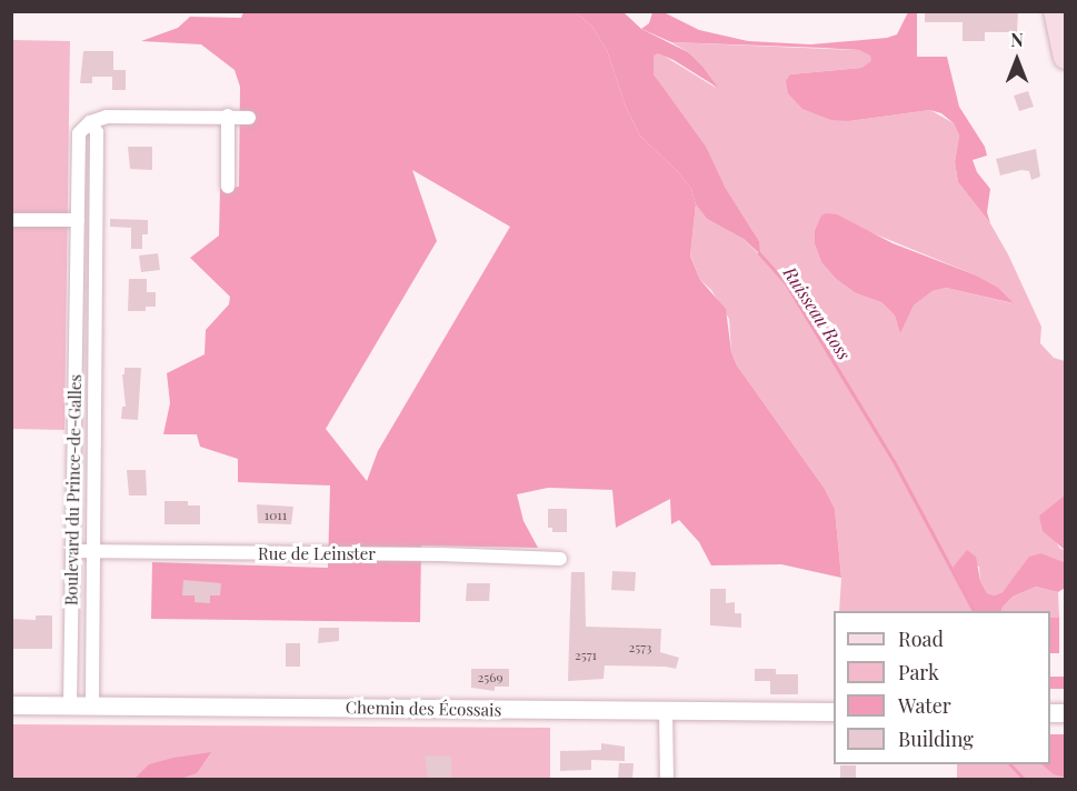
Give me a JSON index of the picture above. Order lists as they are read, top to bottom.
{
  "streets": {
    "main road": ["Chemin des Écossais"],
    "street": ["Boulevard du Prince-de-Galles", "Rue de Leinster"]
  },
  "crossings": [
    ["Boulevard du Prince-de-Galles", "Rue de Leinster"],
    ["Boulevard du Prince-de-Galles", "Chemin des Écossais"]
  ],
  "water": ["Ruisseau Ross"],
  "house_numbers": [
    "1011",
    "2573",
    "2571",
    "2569"
  ],
  "legend": [
    "Road",
    "Park",
    "Water",
    "Building"
  ],
  "north": "top"
}
